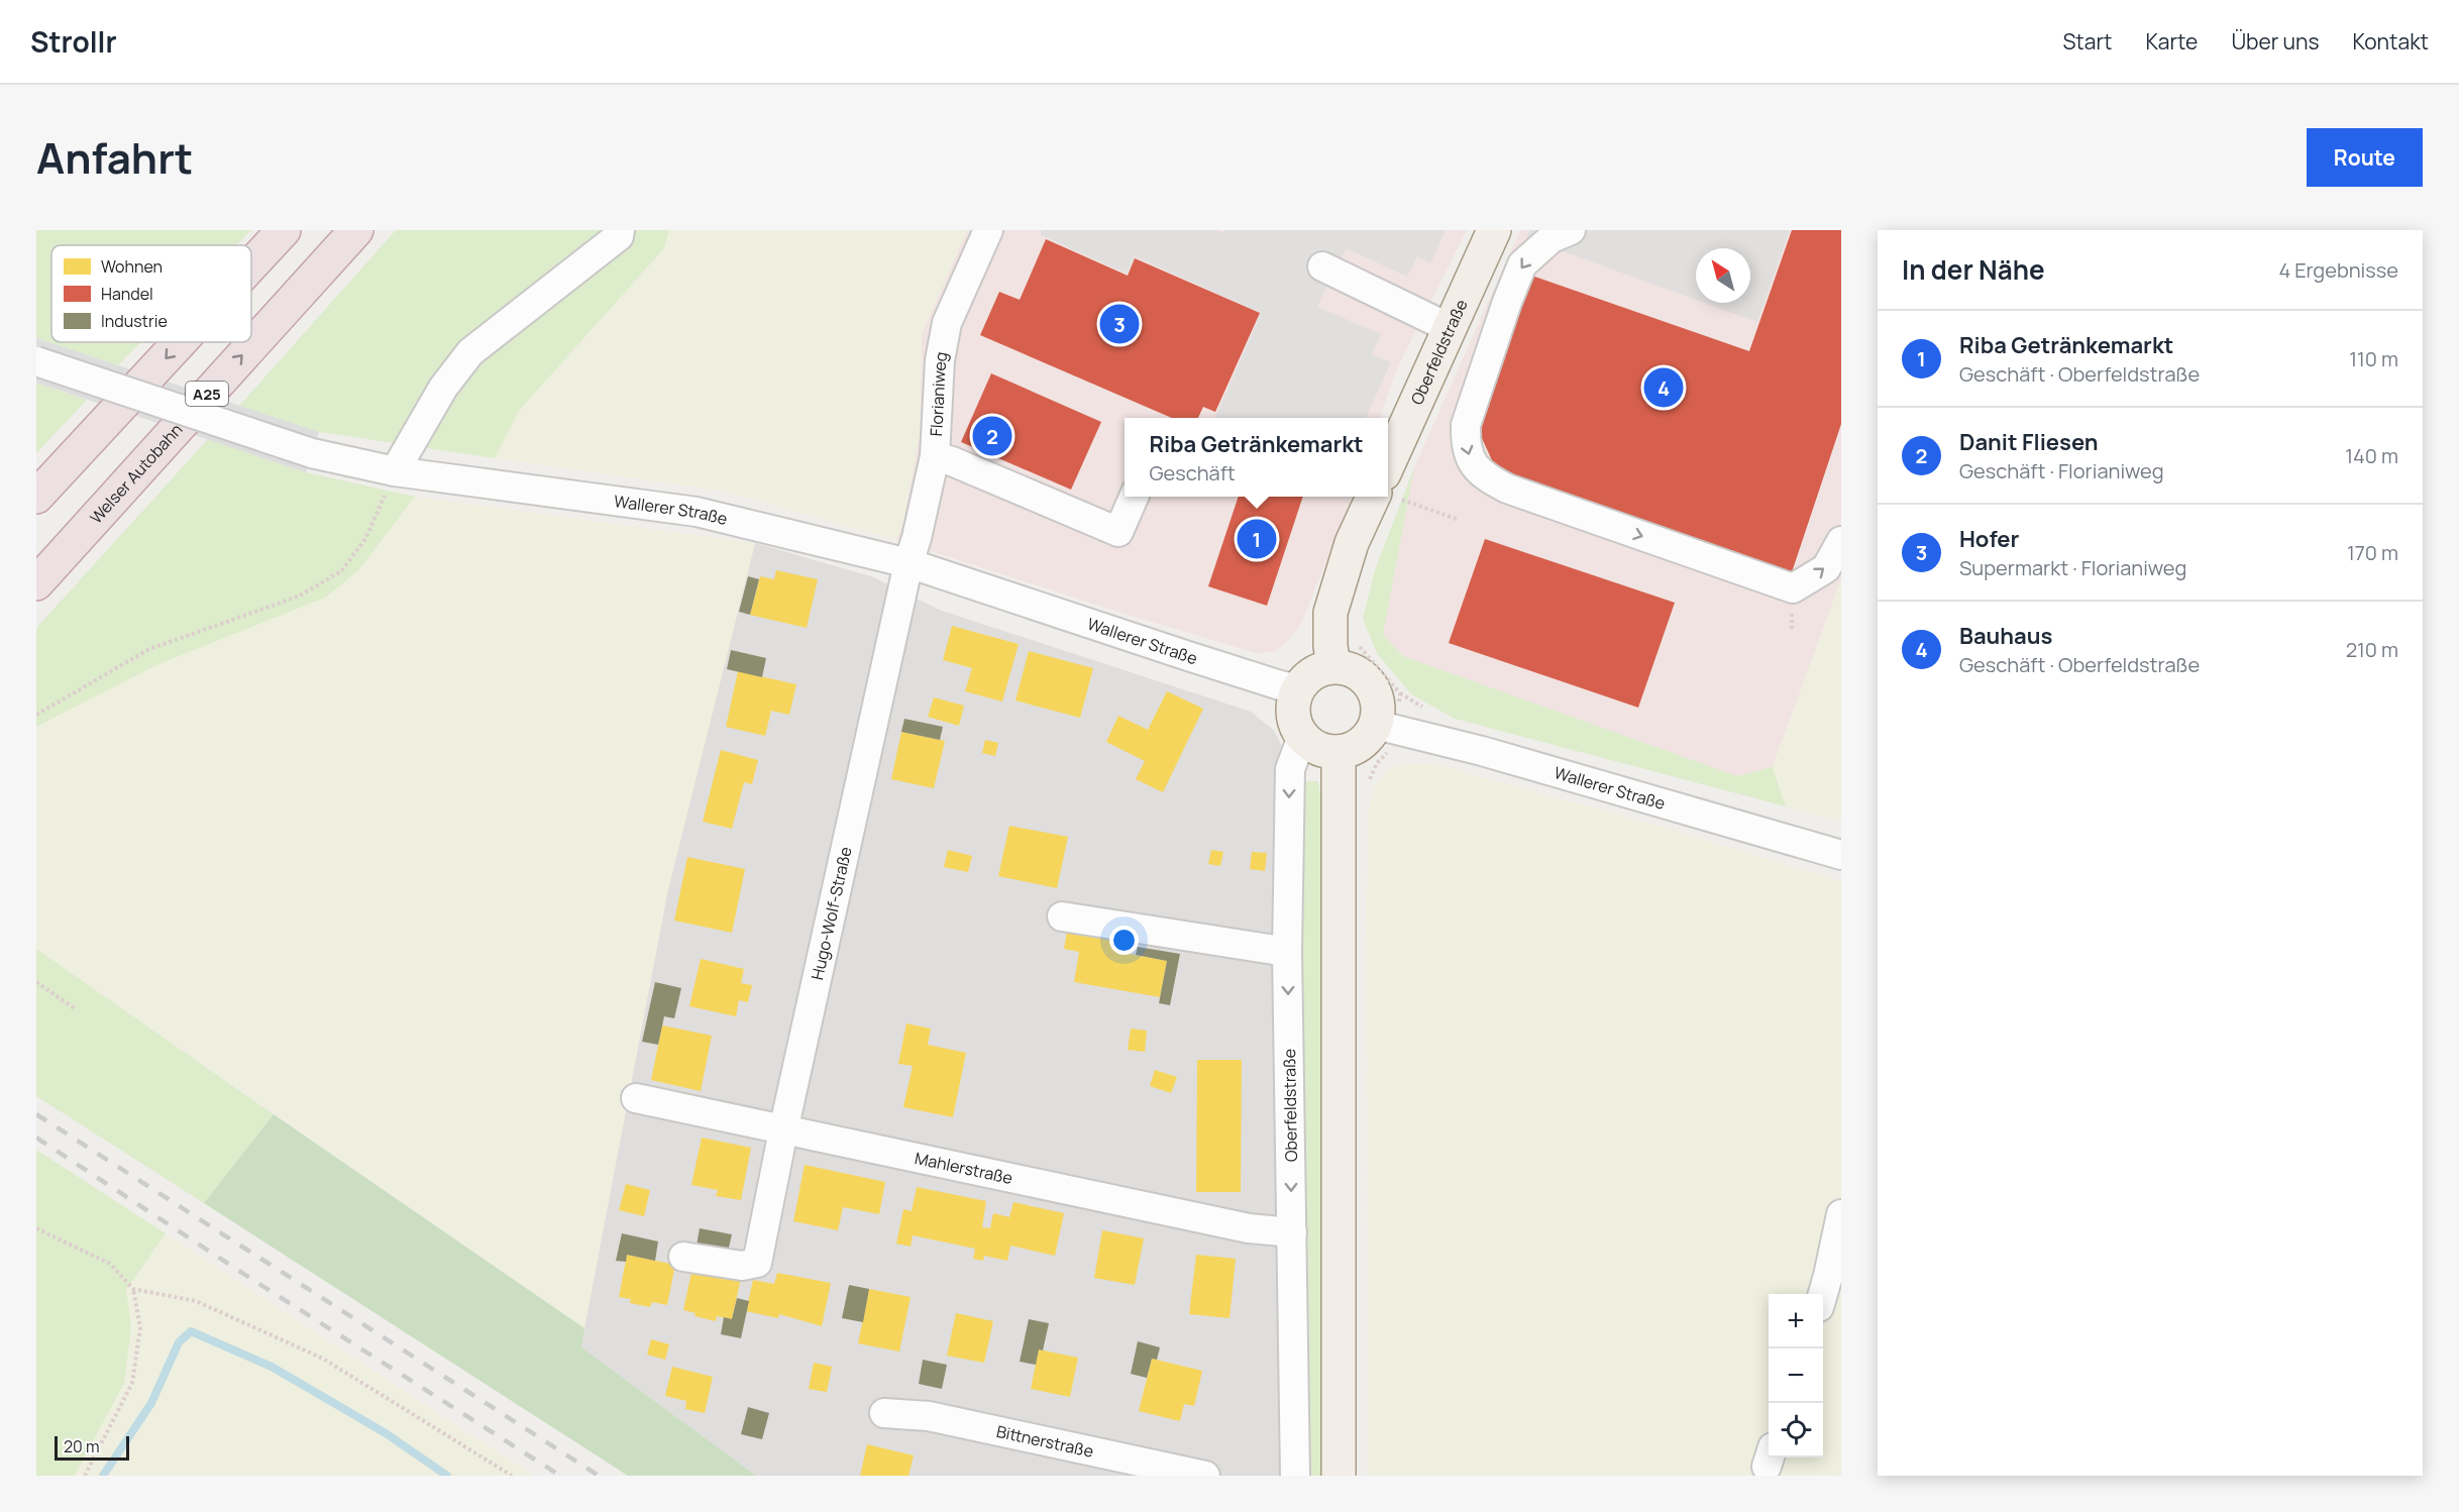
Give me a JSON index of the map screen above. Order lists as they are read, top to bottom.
{
  "streets": {
    "highway": ["A25", "Welser Autobahn"],
    "main road": ["Oberfeldstraße"],
    "street": [
      "Florianiweg",
      "Wallerer Straße",
      "Hugo-Wolf-Straße",
      "Mahlerstraße",
      "Bittnerstraße"
    ]
  },
  "crossings": [
    ["Oberfeldstraße", "Wallerer Straße"],
    ["Oberfeldstraße", "Mahlerstraße"],
    ["Florianiweg", "Wallerer Straße"],
    ["Florianiweg", "Hugo-Wolf-Straße"],
    ["Wallerer Straße", "Hugo-Wolf-Straße"],
    ["Hugo-Wolf-Straße", "Mahlerstraße"]
  ],
  "legend": ["Wohnen", "Handel", "Industrie"],
  "scale_bar": "20 m",
  "north": "top left",
  "page": {
    "header": "Strollr",
    "nav": [
      "Start",
      "Karte",
      "Über uns",
      "Kontakt"
    ],
    "title": "Anfahrt",
    "buttons": "Route",
    "heading": ["In der Nähe", "4 Ergebnisse"],
    "pins": [
      "3",
      "4",
      "2",
      "1"
    ],
    "list": [
      {
        "mark": "1",
        "name": "Riba Getränkemarkt",
        "note": "Geschäft · Oberfeldstraße",
        "value": "110 m"
      },
      {
        "mark": "2",
        "name": "Danit Fliesen",
        "note": "Geschäft · Florianiweg",
        "value": "140 m"
      },
      {
        "mark": "3",
        "name": "Hofer",
        "note": "Supermarkt · Florianiweg",
        "value": "170 m"
      },
      {
        "mark": "4",
        "name": "Bauhaus",
        "note": "Geschäft · Oberfeldstraße",
        "value": "210 m"
      }
    ],
    "popup": ["Riba Getränkemarkt", "Geschäft"],
    "map_buttons": ["+", "−"],
    "scale": "20 m"
  }
}
